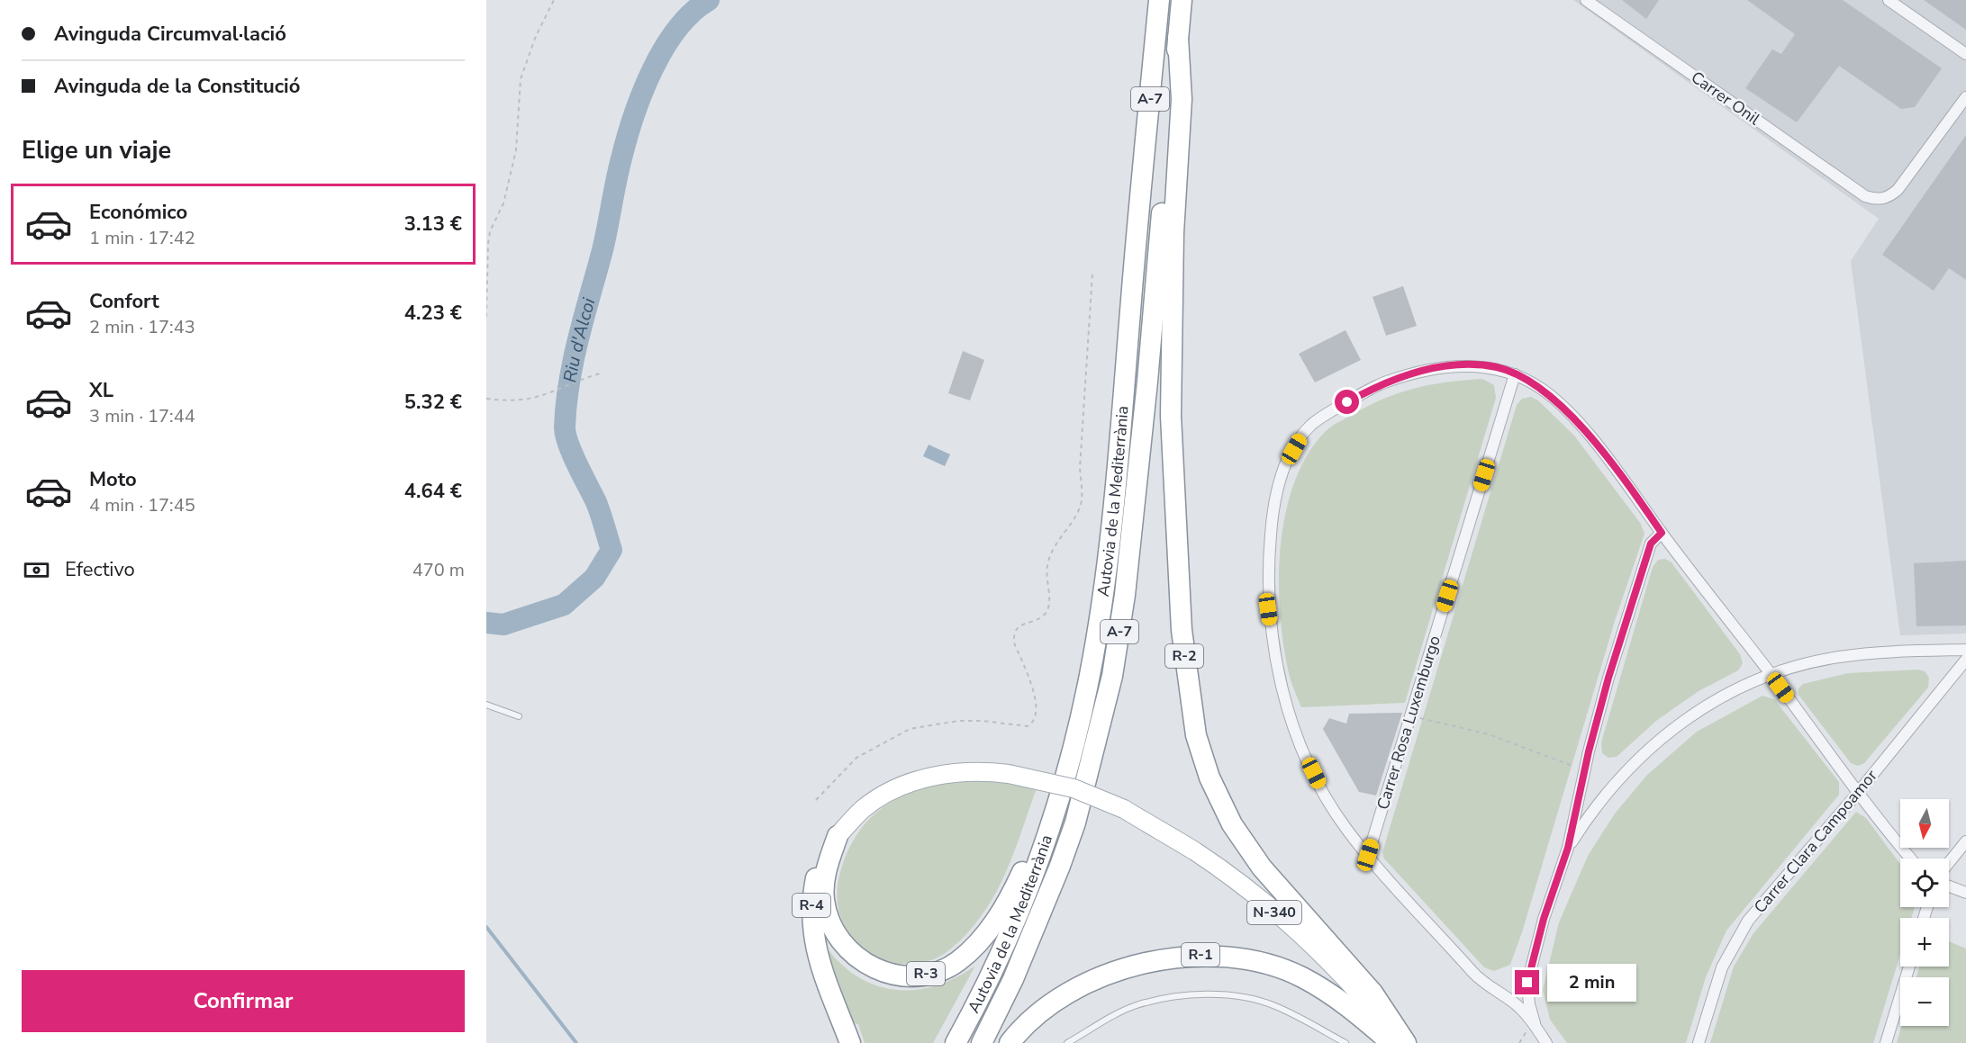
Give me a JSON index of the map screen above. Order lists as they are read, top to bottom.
{
  "streets": {
    "highway": [
      "A-7",
      "Autovia de la Mediterrània",
      "R-2",
      "R-4",
      "R-1",
      "R-3"
    ],
    "main road": ["N-340"],
    "street": ["Carrer Onil", "Carrer Rosa Luxemburgo", "Carrer Clara Campoamor"]
  },
  "crossings": [
    ["Autovia de la Mediterrània", "R-2"],
    ["Autovia de la Mediterrània", "R-3"],
    ["R-4", "N-340"],
    ["R-4", "R-3"],
    ["N-340", "R-3"]
  ],
  "water": ["Riu d'Alcoi"],
  "north": "bottom",
  "page": {
    "banner": ["Avinguda Circumval·lació", "Avinguda de la Constitució"],
    "heading": "Elige un viaje",
    "list": [
      {
        "name": "Económico",
        "note": "1 min · 17:42",
        "value": "3.13 €"
      },
      {
        "name": "Confort",
        "note": "2 min · 17:43",
        "value": "4.23 €"
      },
      {
        "name": "XL",
        "note": "3 min · 17:44",
        "value": "5.32 €"
      },
      {
        "name": "Moto",
        "note": "4 min · 17:45",
        "value": "4.64 €"
      }
    ],
    "pay": ["Efectivo", "470 m"],
    "map_buttons": ["+", "−"],
    "buttons": "Confirmar",
    "bubble": "2 min"
  }
}
